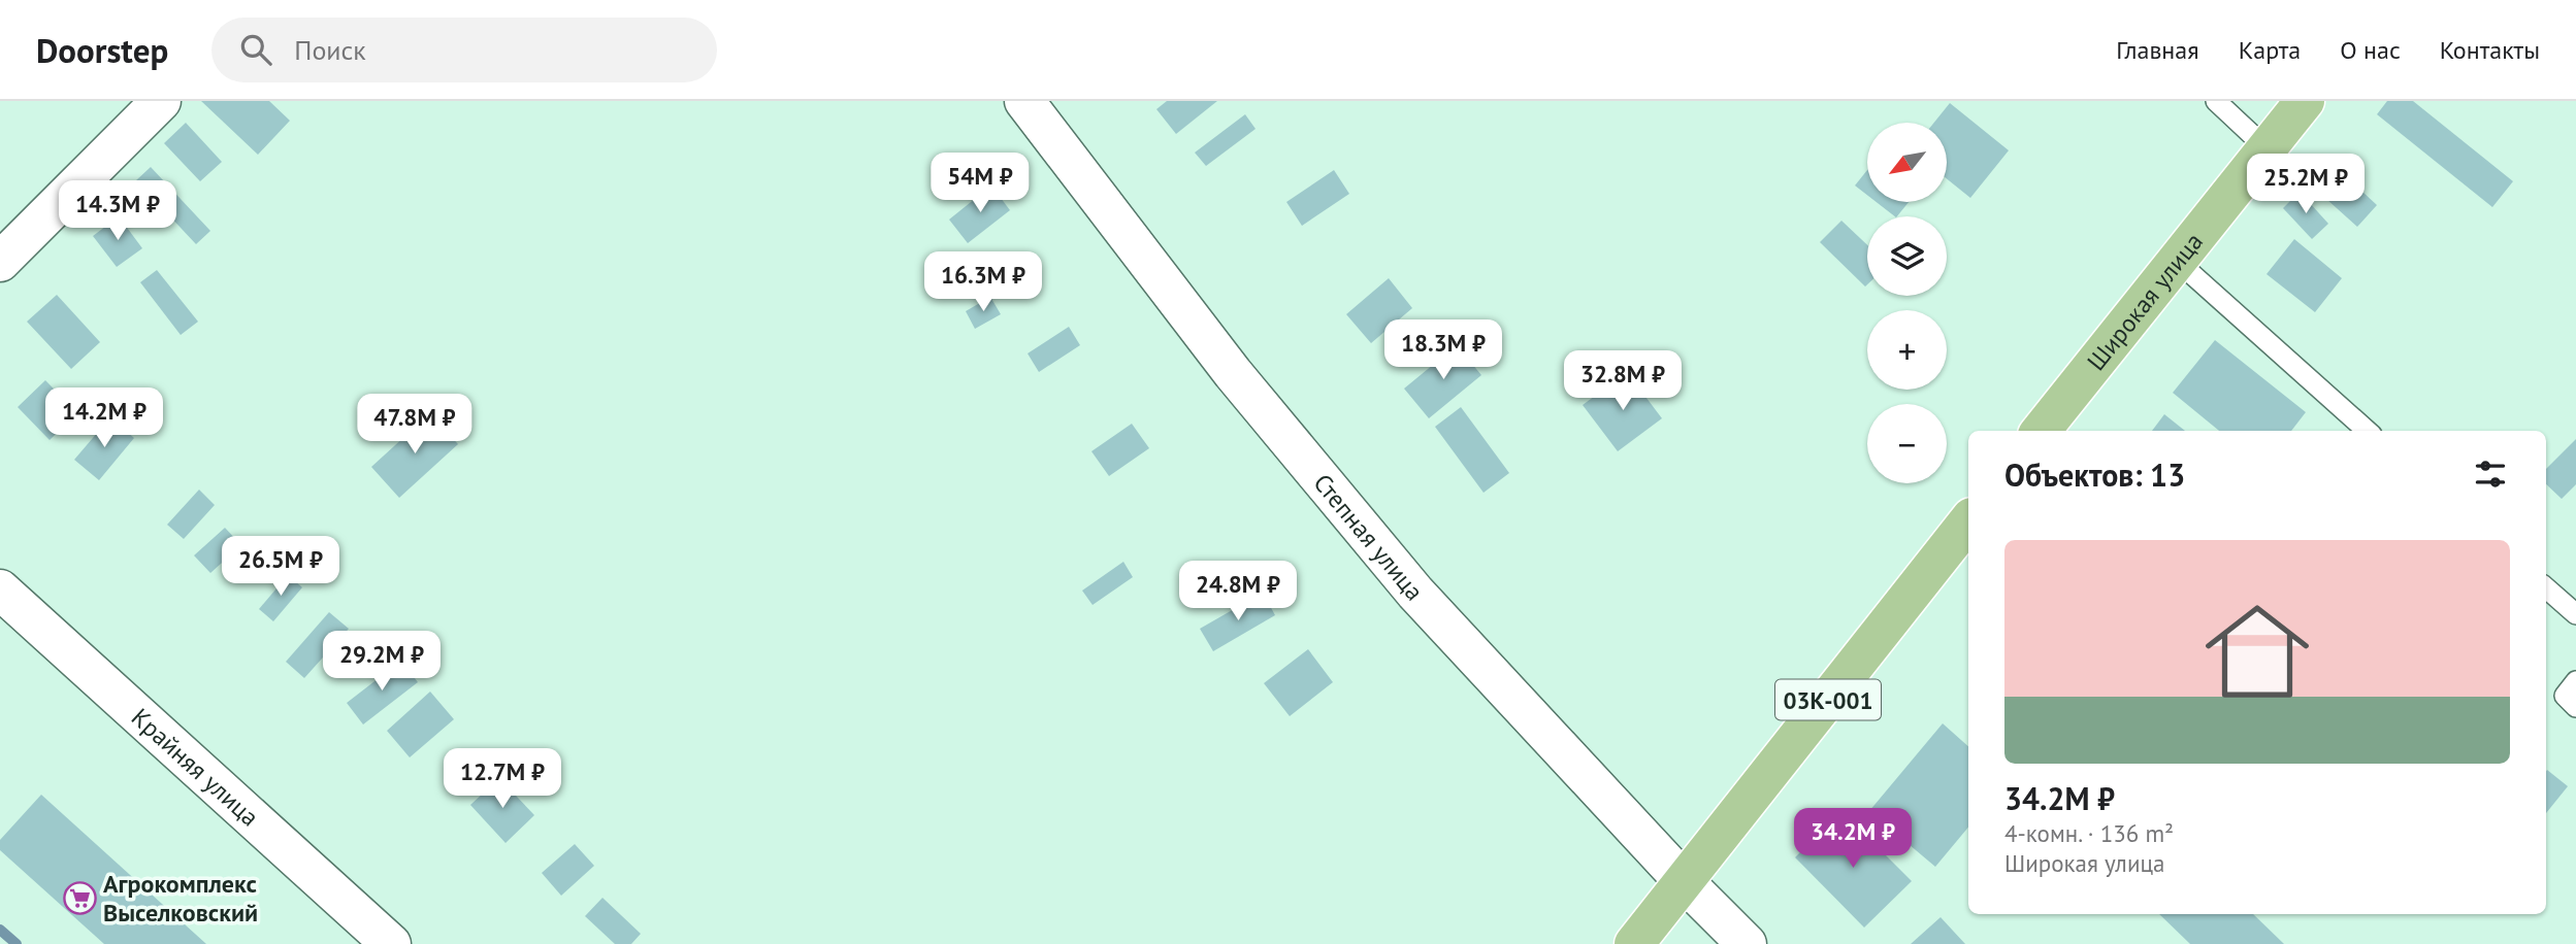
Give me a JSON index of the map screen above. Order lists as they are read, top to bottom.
{
  "streets": {
    "main road": ["Широкая улица", "03К-001"],
    "street": ["Степная улица", "Крайняя улица"]
  },
  "crossings": [
    ["Степная улица", "03К-001"]
  ],
  "places": {
    "supermarket": ["Агрокомплекс Выселковский"]
  },
  "north": "bottom left",
  "page": {
    "header": "Doorstep",
    "search": "Поиск",
    "nav": [
      "Главная",
      "Карта",
      "О нас",
      "Контакты"
    ],
    "map_buttons": ["+", "−"],
    "price": [
      "54M ₽",
      "25.2M ₽",
      "14.3M ₽",
      "16.3M ₽",
      "18.3M ₽",
      "32.8M ₽",
      "14.2M ₽",
      "47.8M ₽",
      "26.5M ₽",
      "24.8M ₽",
      "29.2M ₽",
      "12.7M ₽",
      "34.2M ₽"
    ],
    "heading": "Объектов: 13",
    "list": [
      {
        "name": "34.2M ₽",
        "note": "4-комн. · 136 m² · Широкая улица"
      }
    ]
  }
}
